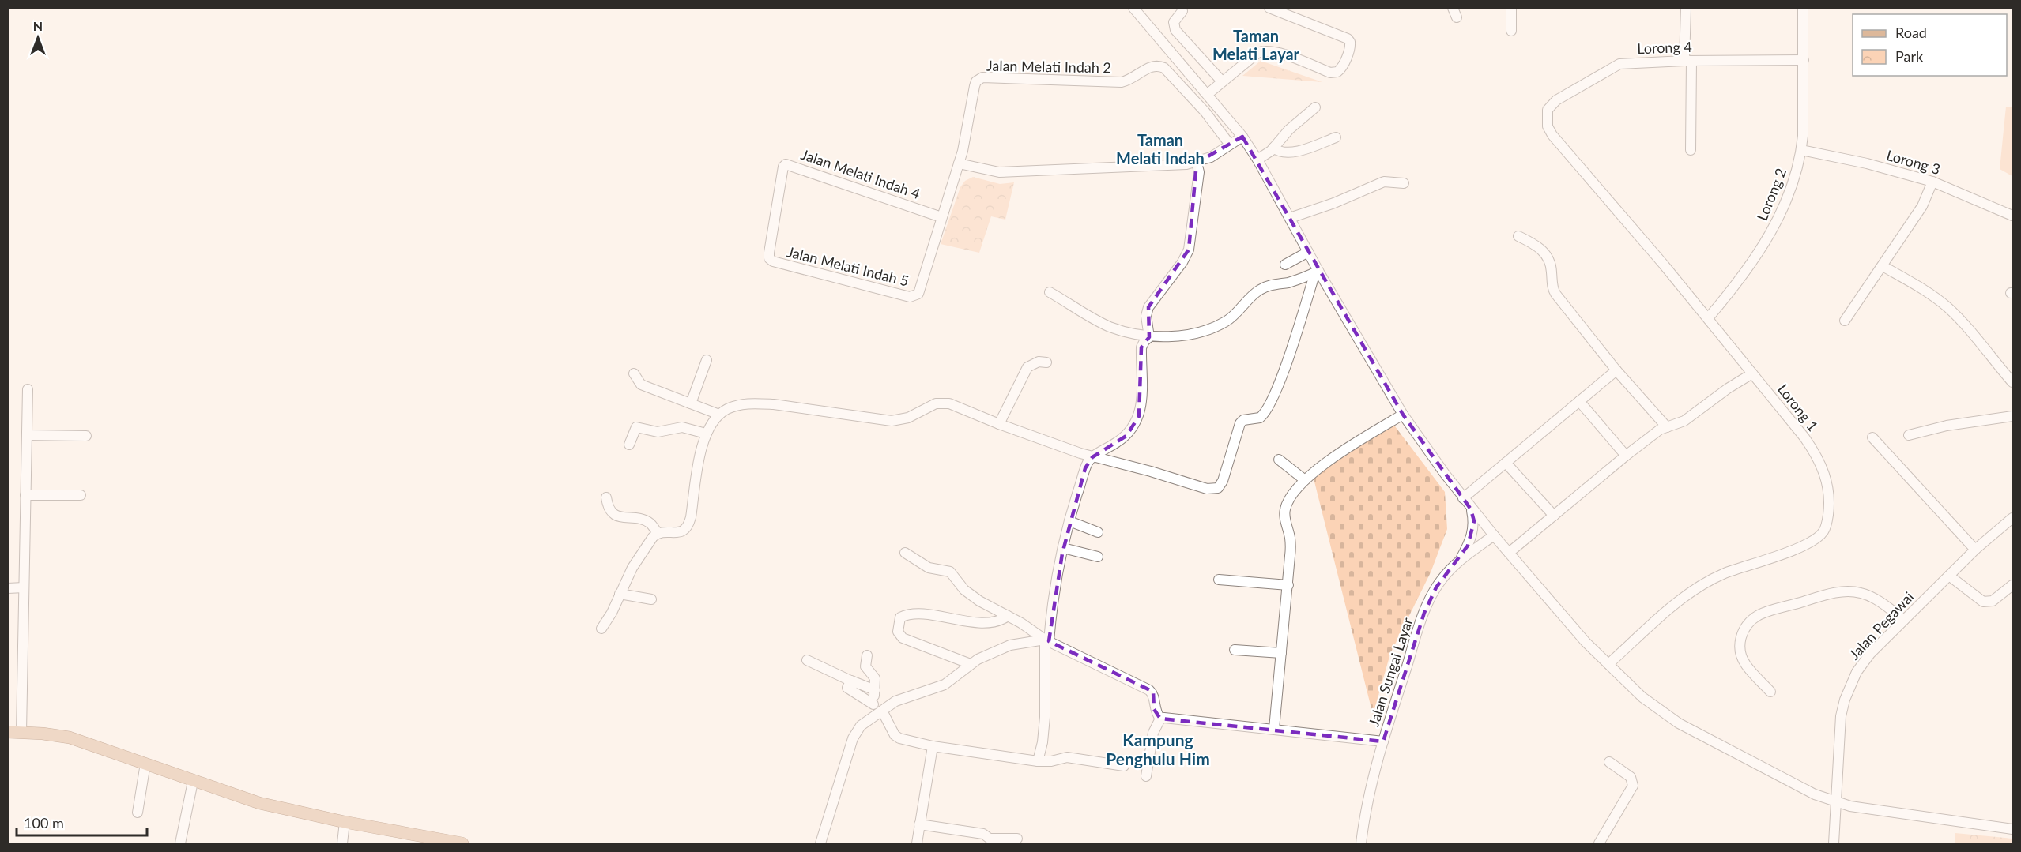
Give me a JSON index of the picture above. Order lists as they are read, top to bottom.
{
  "streets": {
    "street": [
      "Lorong 4",
      "Jalan Melati Indah 2",
      "Lorong 3",
      "Jalan Melati Indah 4",
      "Lorong 2",
      "Jalan Melati Indah 5",
      "Lorong 1",
      "Jalan Pegawai",
      "Jalan Sungai Layar"
    ]
  },
  "crossings": [
    ["Lorong 4", "Lorong 2"],
    ["Lorong 4", "Lorong 1"],
    ["Lorong 3", "Lorong 2"],
    ["Jalan Melati Indah 4", "Jalan Melati Indah 5"],
    ["Lorong 2", "Lorong 1"]
  ],
  "districts": ["Taman Melati Layar", "Taman Melati Indah", "Kampung Penghulu Him"],
  "legend": ["Road", "Park"],
  "scale_bar": "100 m",
  "north": "top"
}
